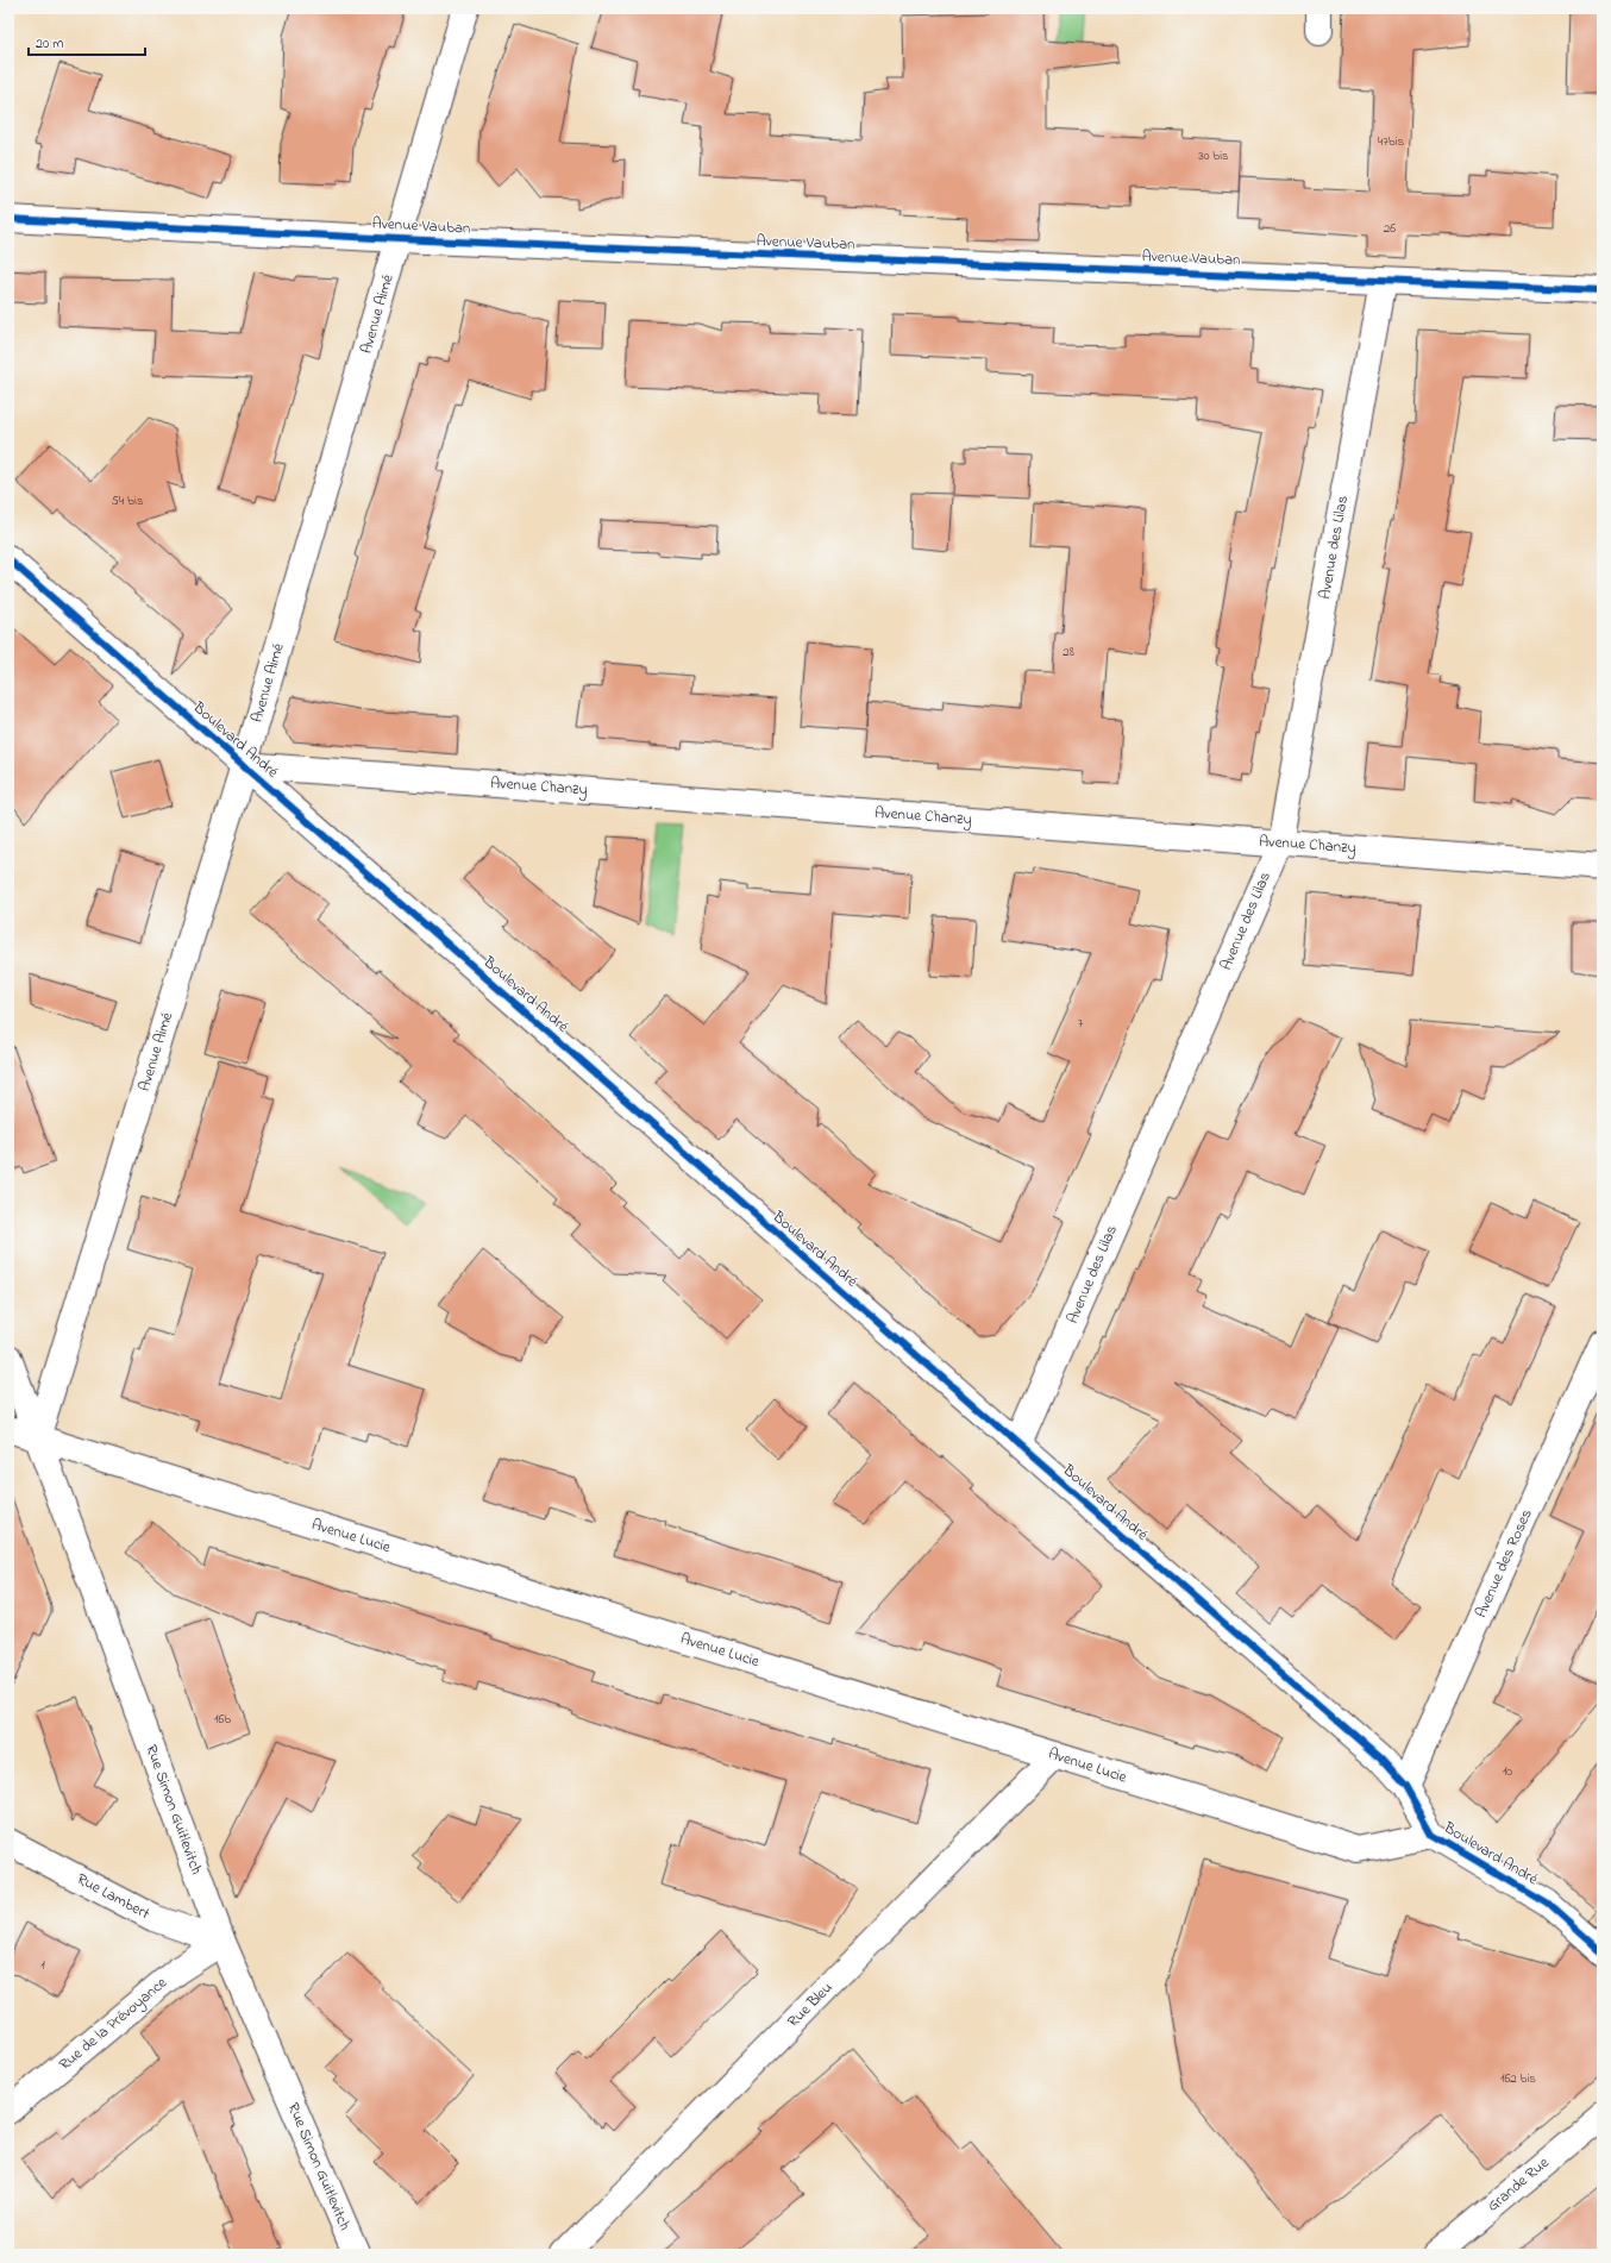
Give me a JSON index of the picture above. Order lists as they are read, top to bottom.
{
  "streets": {
    "street": [
      "Avenue Vauban",
      "Avenue Aimé",
      "Avenue des Lilas",
      "Boulevard André",
      "Avenue Chanzy",
      "Avenue Lucie",
      "Avenue des Roses",
      "Rue Simon Guitlevitch",
      "Rue Lambert",
      "Rue Bleu",
      "Rue de la Prévoyance",
      "Grande Rue"
    ]
  },
  "crossings": [
    ["Avenue Vauban", "Avenue Aimé"],
    ["Avenue Vauban", "Avenue des Lilas"],
    ["Avenue Aimé", "Boulevard André"],
    ["Avenue Aimé", "Avenue Chanzy"],
    ["Avenue Aimé", "Avenue Lucie"],
    ["Avenue Aimé", "Rue Simon Guitlevitch"],
    ["Avenue des Lilas", "Boulevard André"],
    ["Avenue des Lilas", "Avenue Chanzy"],
    ["Boulevard André", "Avenue Chanzy"],
    ["Boulevard André", "Avenue Lucie"],
    ["Boulevard André", "Avenue des Roses"],
    ["Avenue Lucie", "Rue Simon Guitlevitch"],
    ["Avenue Lucie", "Rue Bleu"],
    ["Rue Simon Guitlevitch", "Rue Lambert"],
    ["Rue Simon Guitlevitch", "Rue de la Prévoyance"],
    ["Rue Lambert", "Rue de la Prévoyance"]
  ],
  "house_numbers": [
    "47bis",
    "30 bis",
    "26",
    "54 bis",
    "28",
    "7",
    "16b",
    "10",
    "1",
    "162 bis"
  ],
  "scale_bar": "20 m"
}
